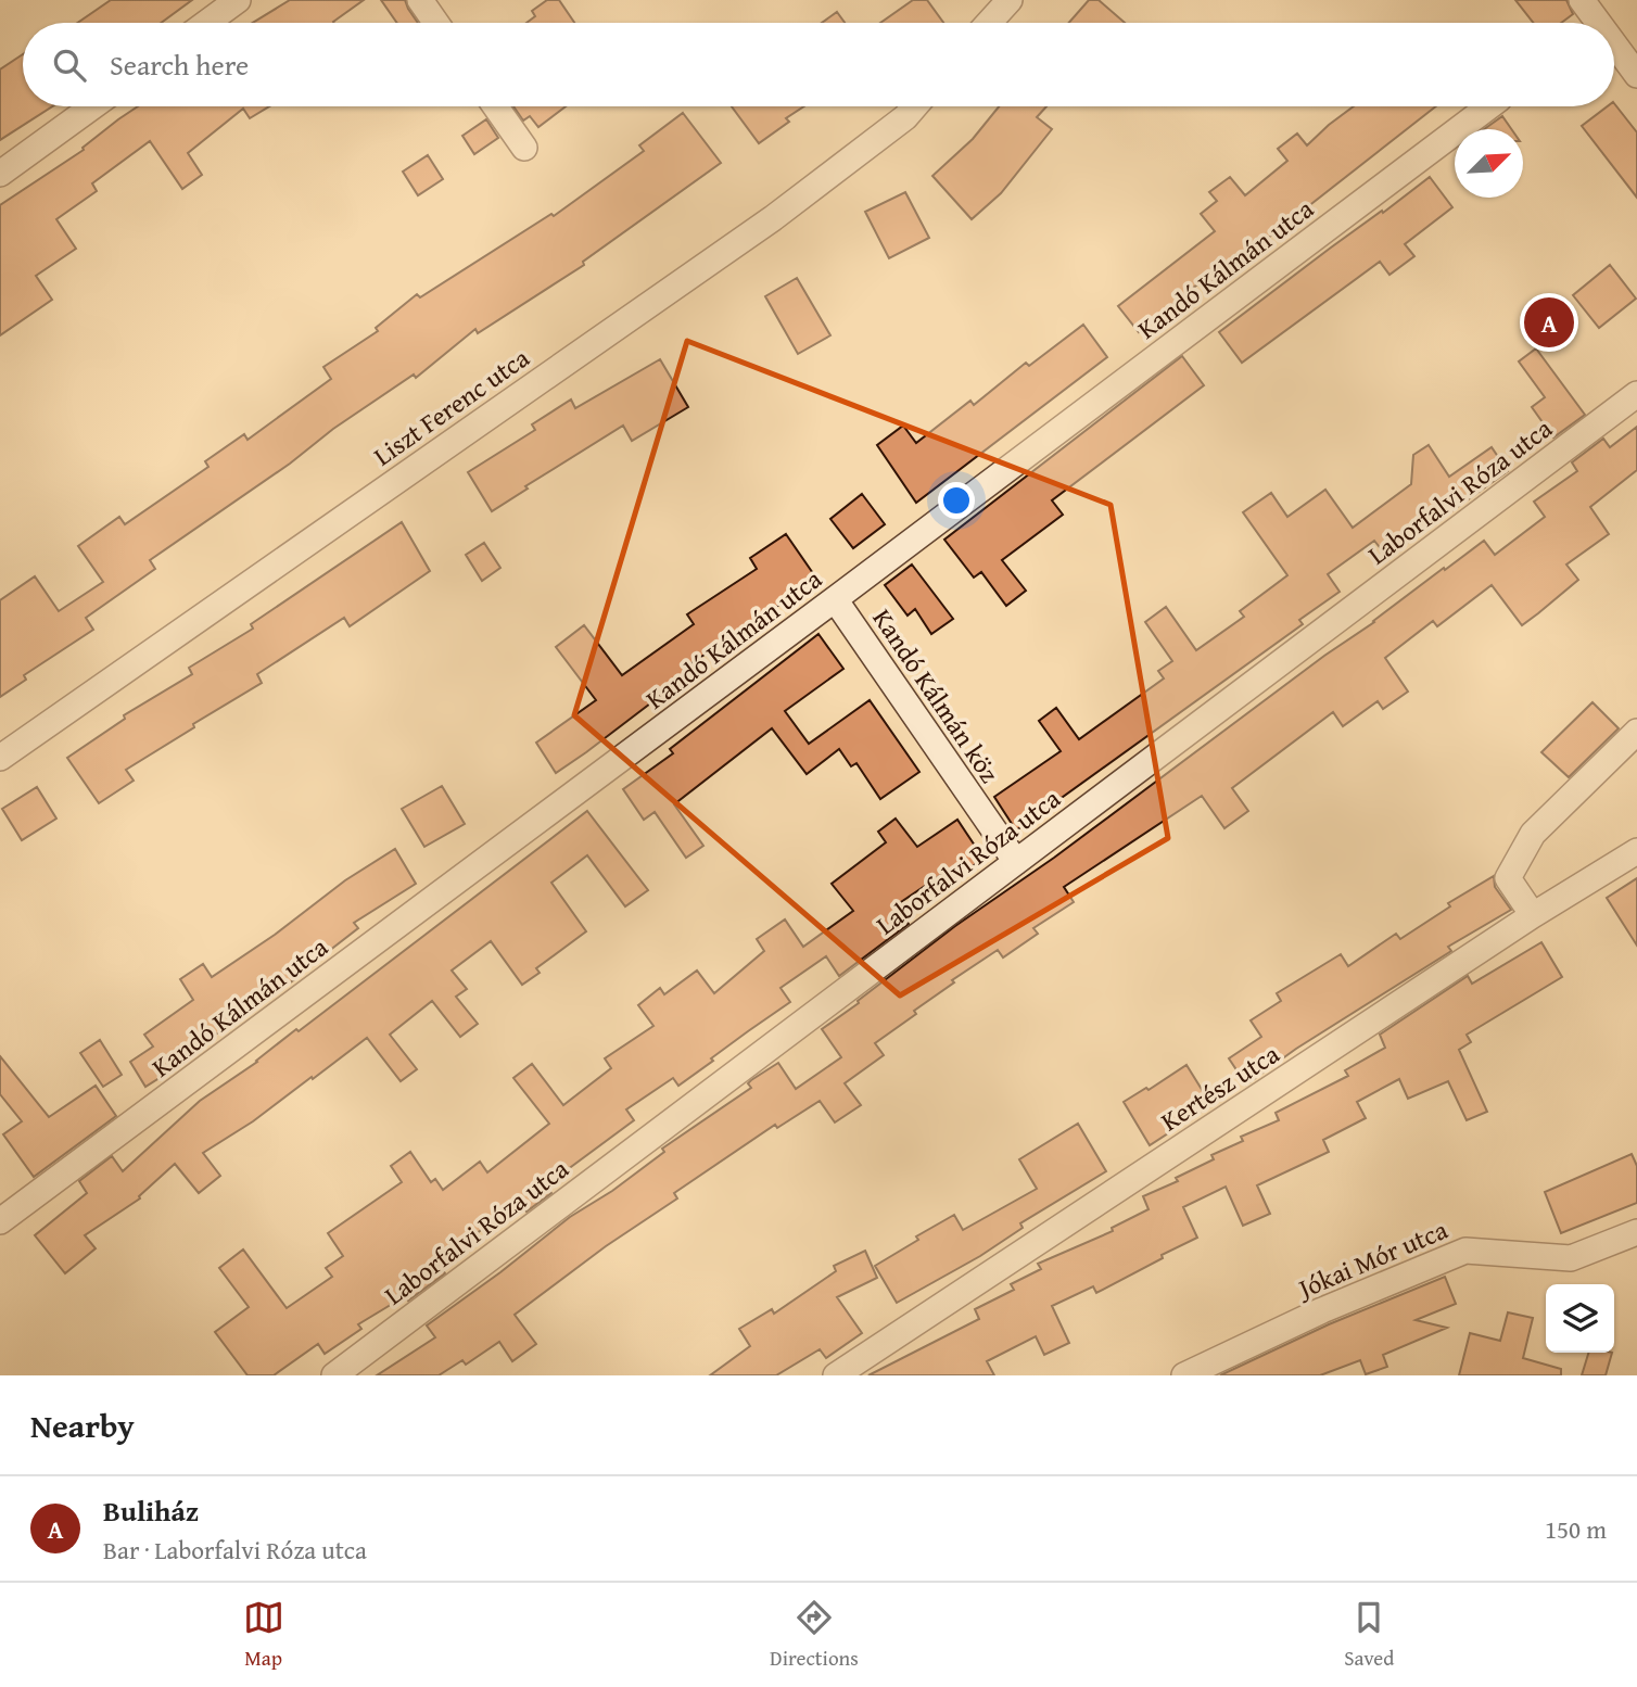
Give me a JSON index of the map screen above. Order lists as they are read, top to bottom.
{
  "streets": {
    "street": [
      "Kandó Kálmán utca",
      "Liszt Ferenc utca",
      "Laborfalvi Róza utca",
      "Kandó Kálmán köz",
      "Kertész utca",
      "Jókai Mór utca"
    ]
  },
  "crossings": [
    ["Kandó Kálmán utca", "Kandó Kálmán köz"],
    ["Laborfalvi Róza utca", "Kandó Kálmán köz"]
  ],
  "north": "top right",
  "page": {
    "search": "Search here",
    "pins": "A",
    "heading": "Nearby",
    "list": [
      {
        "mark": "A",
        "name": "Buliház",
        "note": "Bar · Laborfalvi Róza utca",
        "value": "150 m"
      }
    ],
    "nav": ["Map", "Directions", "Saved"]
  }
}
